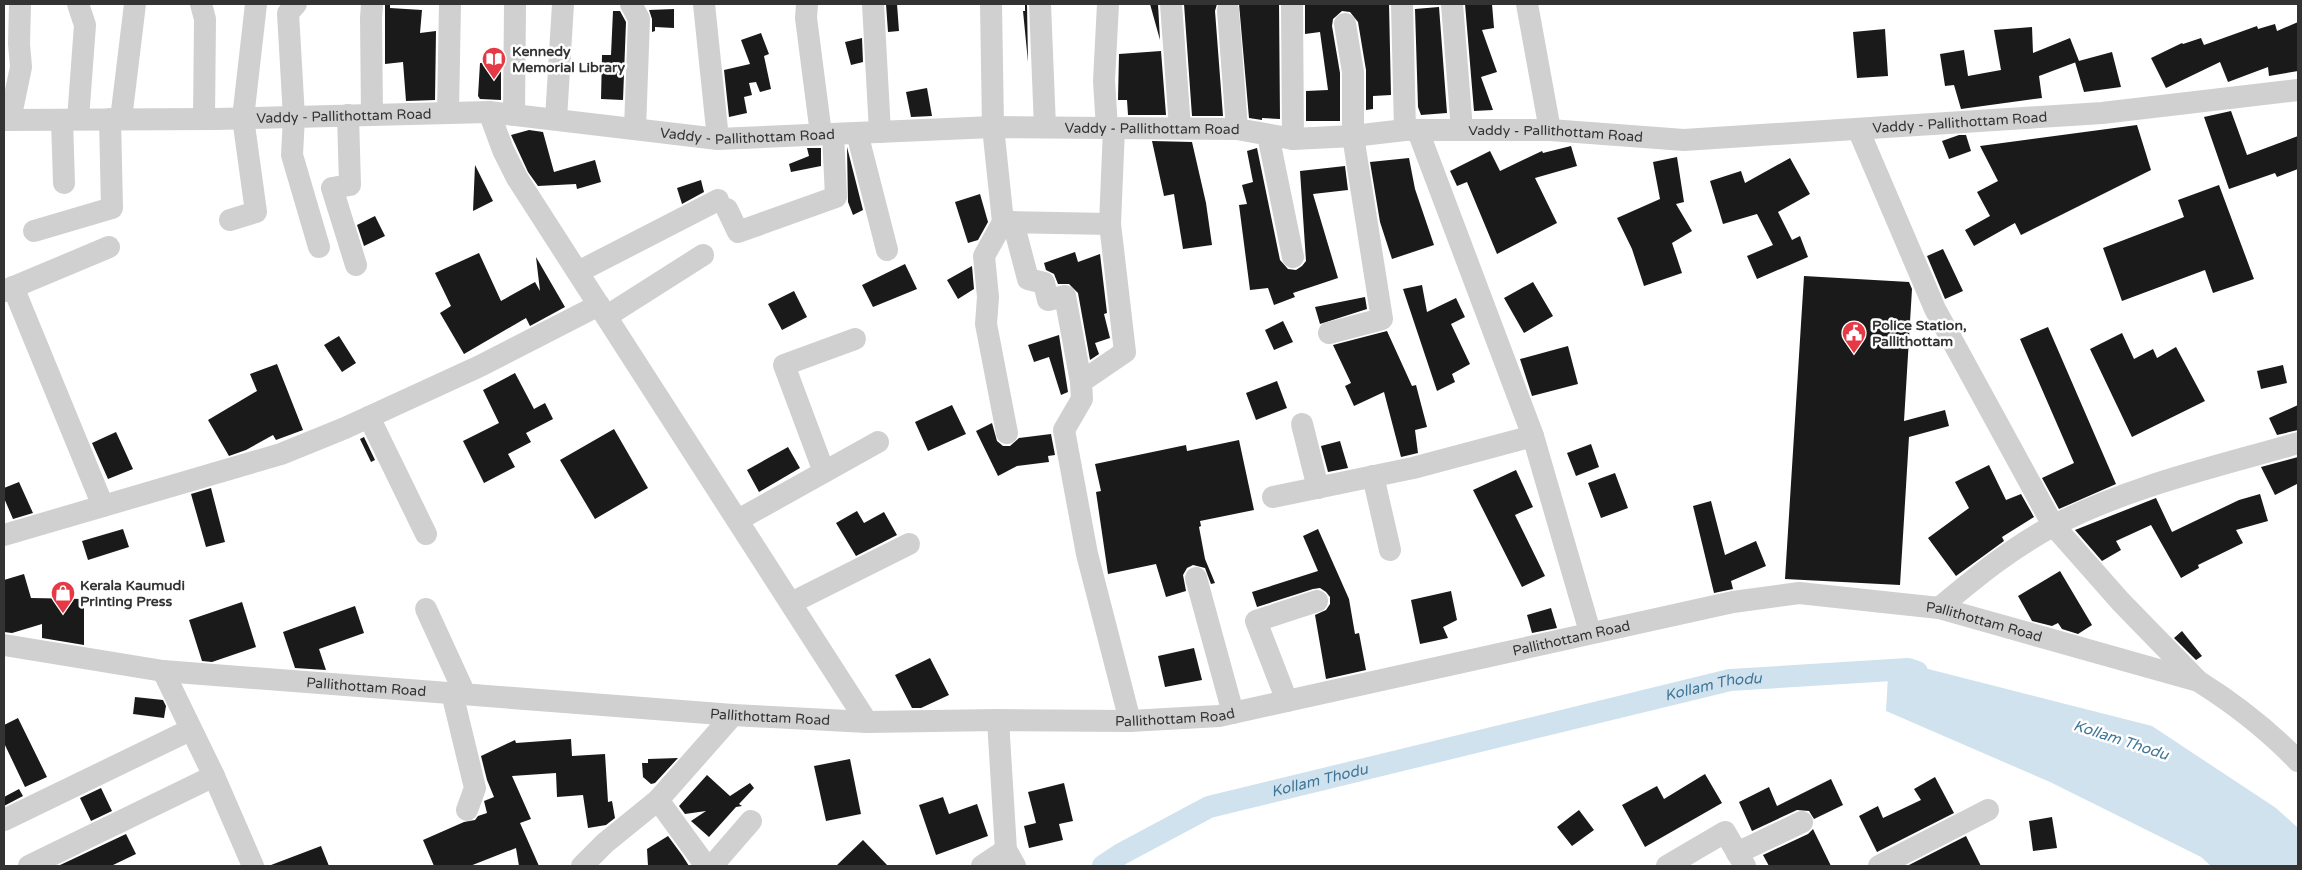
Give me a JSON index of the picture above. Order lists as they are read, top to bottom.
{
  "streets": {
    "street": ["Vaddy - Pallithottam Road", "Pallithottam Road"]
  },
  "water": ["Kollam Thodu"],
  "places": {
    "library": ["Kennedy Memorial Library"],
    "public building": ["Police Station, Pallithottam"],
    "shop": ["Kerala Kaumudi Printing Press"]
  }
}
